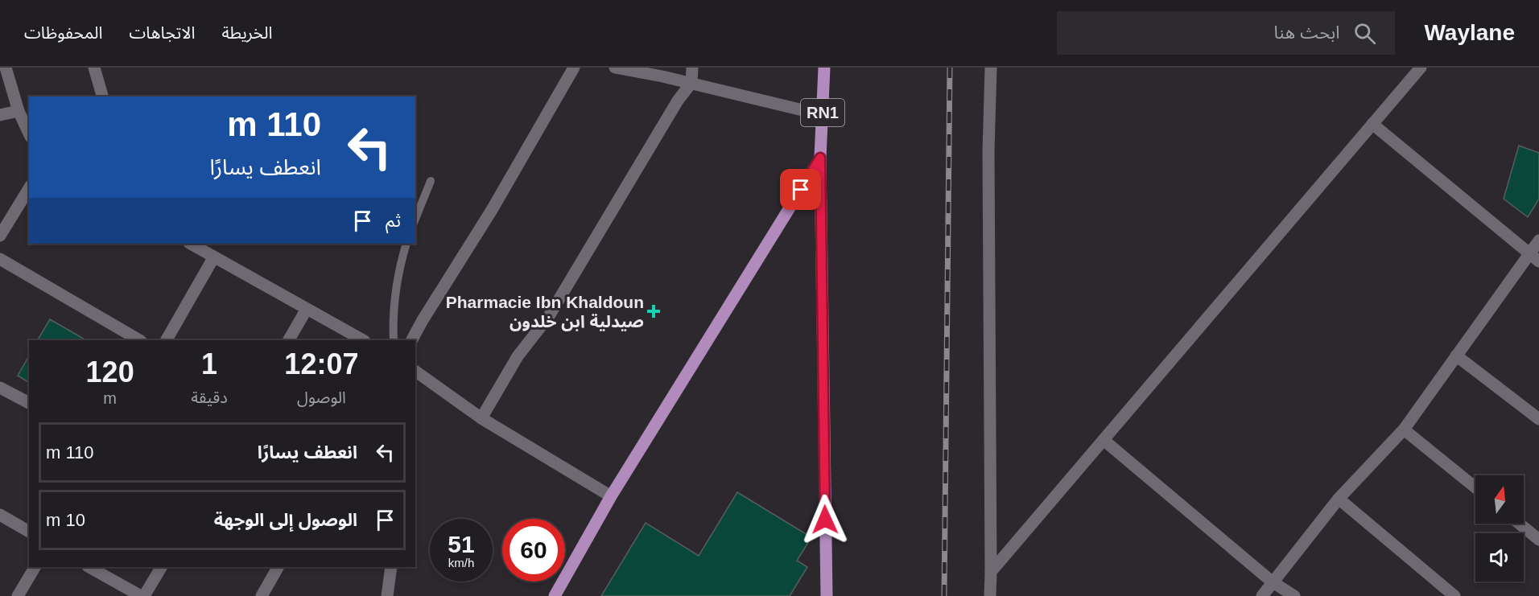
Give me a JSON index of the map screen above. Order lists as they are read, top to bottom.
{
  "streets": {
    "main road": ["RN1"]
  },
  "places": {
    "health": ["Pharmacie Ibn Khaldoun صيدلية ابن خلدون"]
  },
  "north": "top",
  "page": {
    "header": "Waylane",
    "search": "ابحث هنا",
    "nav": ["الخريطة", "الاتجاهات", "المحفوظات"],
    "turn": ["110 m", "انعطف يسارًا"],
    "then": "ثم",
    "eta": [
      "12:07",
      "الوصول",
      "1",
      "دقيقة",
      "120",
      "m"
    ],
    "list": [
      {
        "name": "انعطف يسارًا",
        "value": "110 m"
      },
      {
        "name": "الوصول إلى الوجهة",
        "value": "10 m"
      }
    ],
    "speed": "51 km/h",
    "limit": "60"
  }
}
